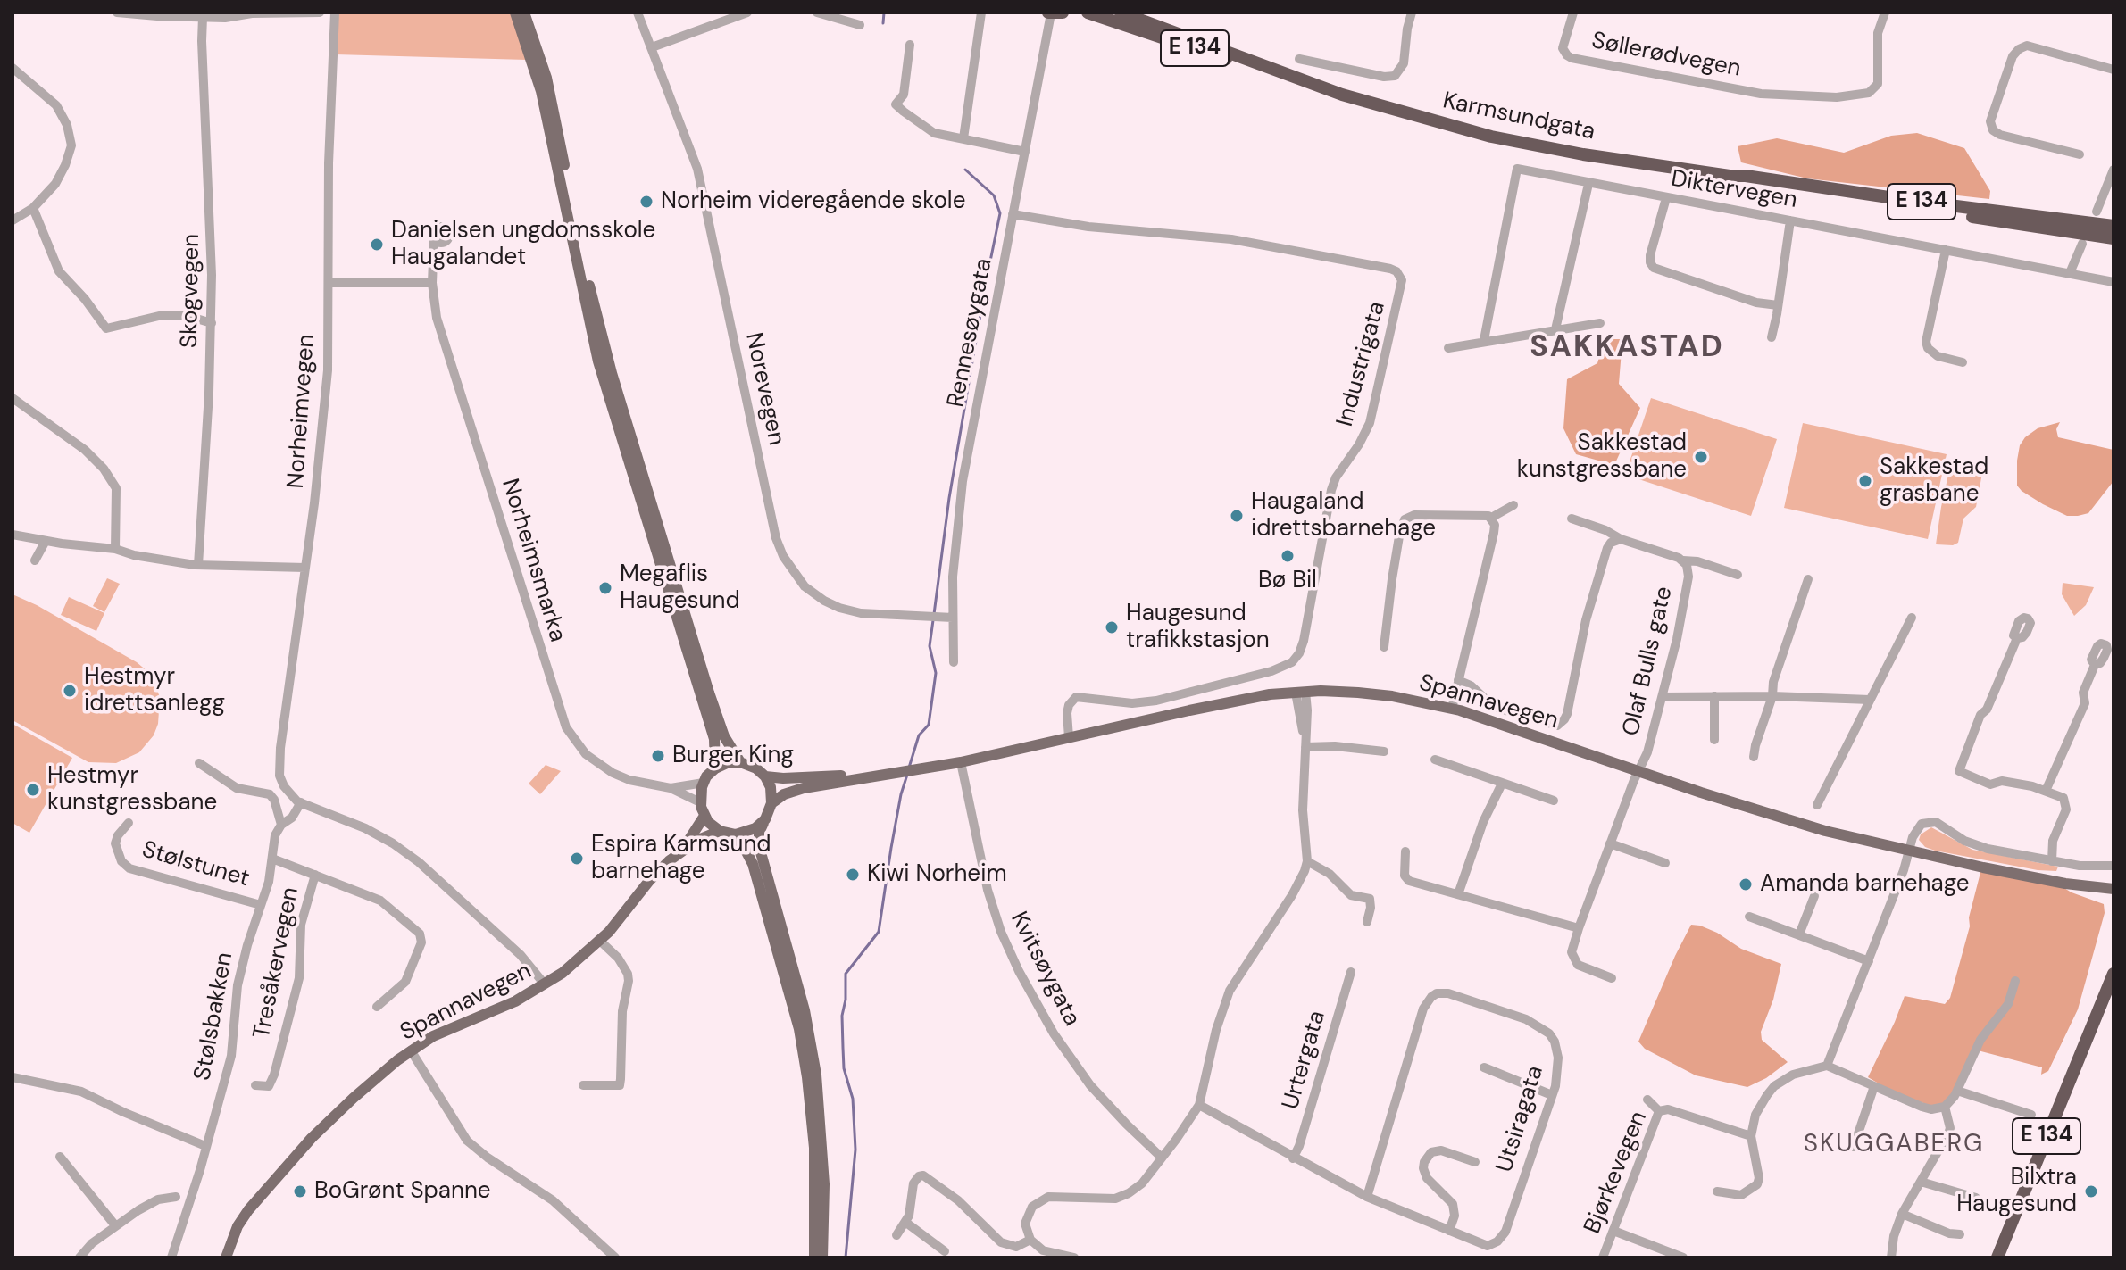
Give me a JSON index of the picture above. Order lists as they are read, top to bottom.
{
  "streets": {
    "highway": ["E 134", "Karmsundgata"],
    "main road": ["Spannavegen"],
    "street": [
      "Søllerødvegen",
      "Diktervegen",
      "Skogvegen",
      "Rennesøygata",
      "Industrigata",
      "Norevegen",
      "Norheimvegen",
      "Norheimsmarka",
      "Olaf Bulls gate",
      "Stølstunet",
      "Tresåkervegen",
      "Kvitsøygata",
      "Stølsbakken",
      "Urtergata",
      "Utsiragata",
      "Bjørkevegen"
    ]
  },
  "crossings": [
    ["Rennesøygata", "Industrigata"],
    ["Rennesøygata", "Norevegen"],
    ["Industrigata", "Spannavegen"],
    ["Norheimsmarka", "Spannavegen"],
    ["Olaf Bulls gate", "Spannavegen"],
    ["Spannavegen", "Kvitsøygata"],
    ["Stølstunet", "Stølsbakken"],
    ["Tresåkervegen", "Stølsbakken"],
    ["Urtergata", "Utsiragata"]
  ],
  "districts": ["SAKKASTAD", "SKUGGABERG"],
  "places": [
    "Norheim videregående skole",
    "Danielsen ungdomsskole Haugalandet",
    "Sakkestad kunstgressbane",
    "Sakkestad grasbane",
    "Haugaland idrettsbarnehage",
    "Bø Bil",
    "Megaflis Haugesund",
    "Haugesund trafikkstasjon",
    "Hestmyr idrettsanlegg",
    "Burger King",
    "Hestmyr kunstgressbane",
    "Espira Karmsund barnehage",
    "Kiwi Norheim",
    "Amanda barnehage",
    "BoGrønt Spanne",
    "Bilxtra Haugesund"
  ]
}
